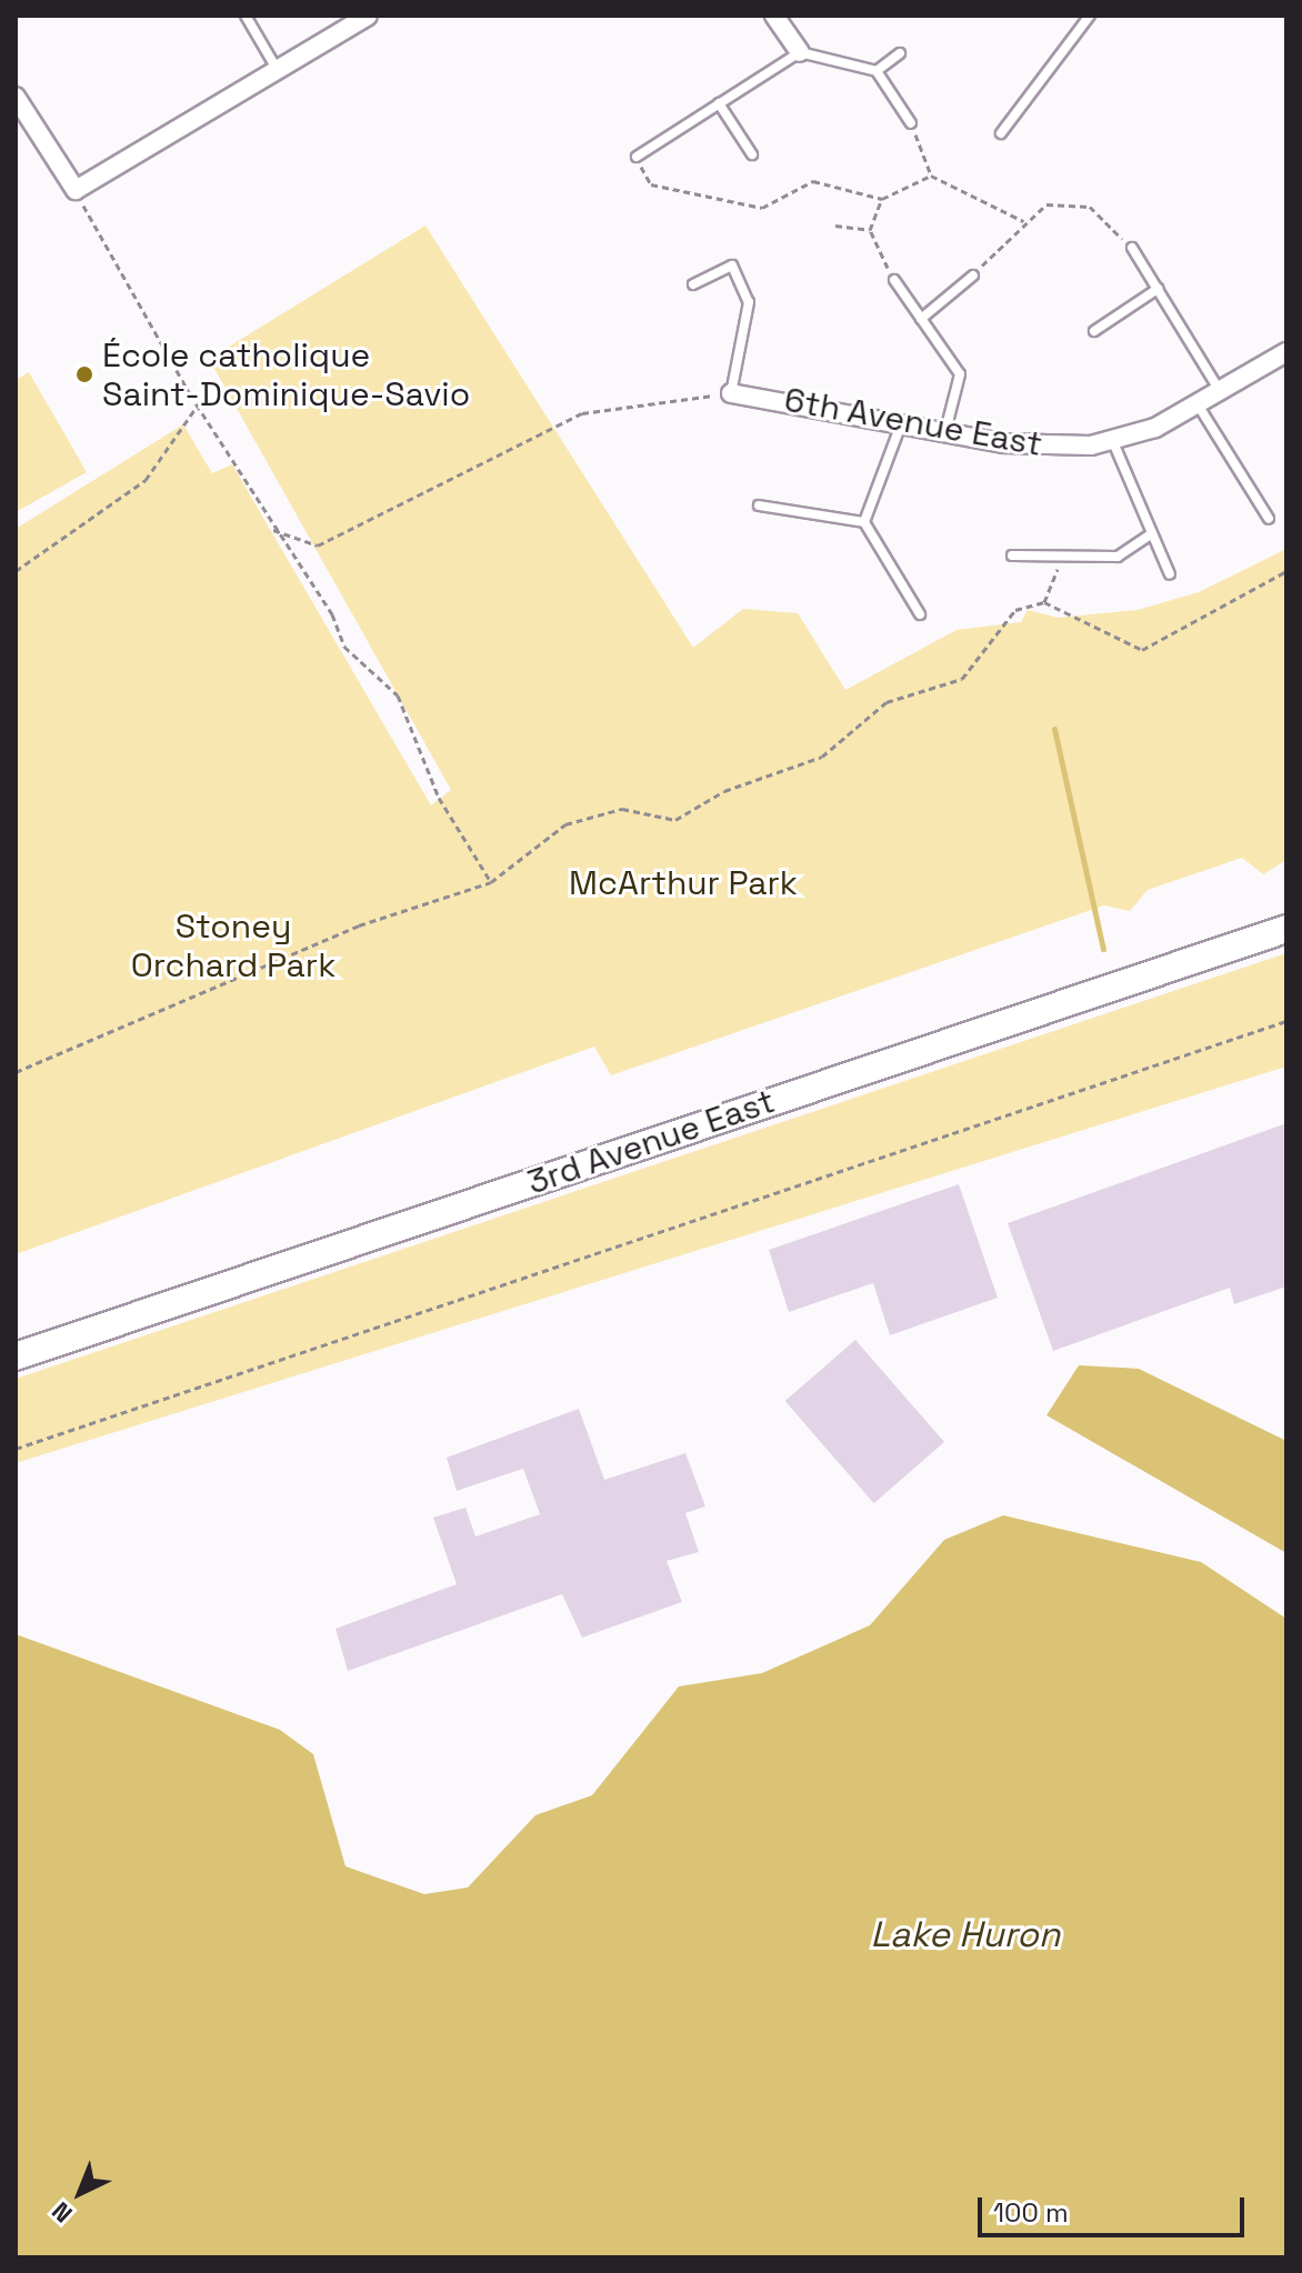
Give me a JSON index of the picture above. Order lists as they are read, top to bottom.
{
  "streets": {
    "main road": ["3rd Avenue East"],
    "street": ["6th Avenue East"]
  },
  "water": ["Lake Huron"],
  "parks": ["McArthur Park", "Stoney Orchard Park"],
  "places": ["École catholique Saint-Dominique-Savio"],
  "scale_bar": "100 m",
  "north": "bottom left"
}
